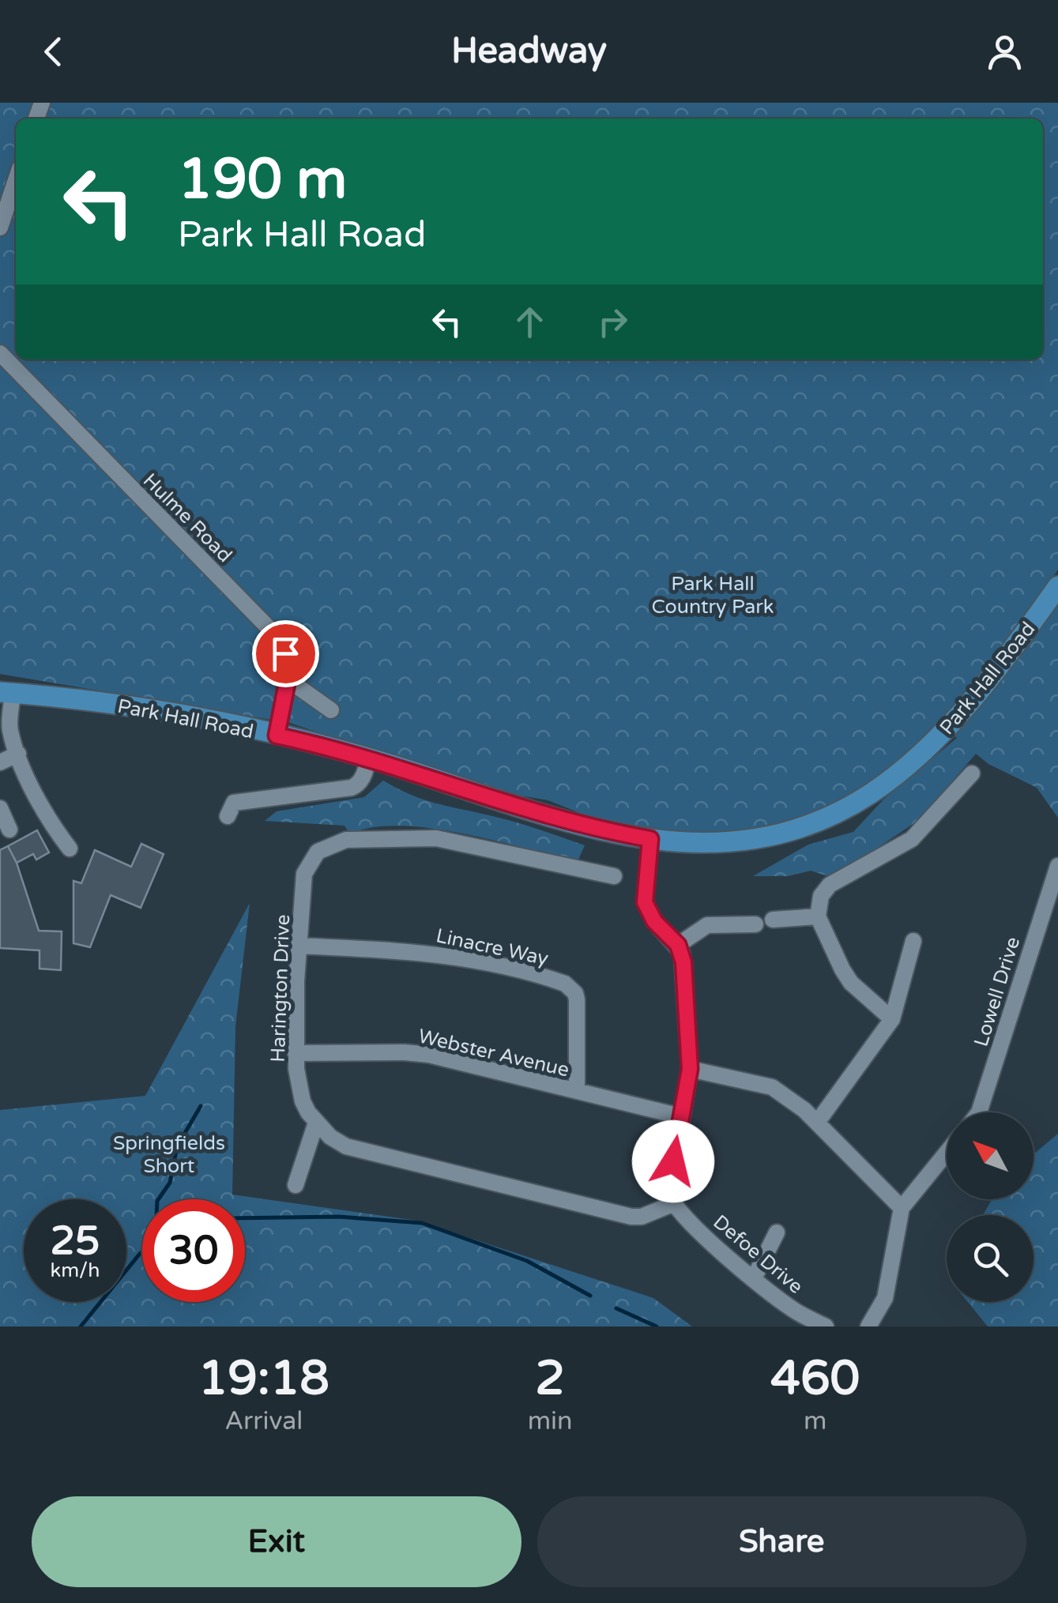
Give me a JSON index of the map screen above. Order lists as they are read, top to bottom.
{
  "streets": {
    "main road": ["Park Hall Road"],
    "street": [
      "Hulme Road",
      "Linacre Way",
      "Harington Drive",
      "Lowell Drive",
      "Webster Avenue",
      "Defoe Drive"
    ]
  },
  "crossings": [
    ["Hulme Road", "Park Hall Road"],
    ["Linacre Way", "Harington Drive"],
    ["Linacre Way", "Webster Avenue"],
    ["Harington Drive", "Webster Avenue"]
  ],
  "parks": ["Park Hall Country Park", "Springfields Short"],
  "north": "top left",
  "page": {
    "header": "Headway",
    "turn": ["190 m", "Park Hall Road"],
    "speed": "25 km/h",
    "limit": "30",
    "eta": [
      "19:18",
      "Arrival",
      "2",
      "min",
      "460",
      "m"
    ],
    "buttons": ["Exit", "Share"]
  }
}
